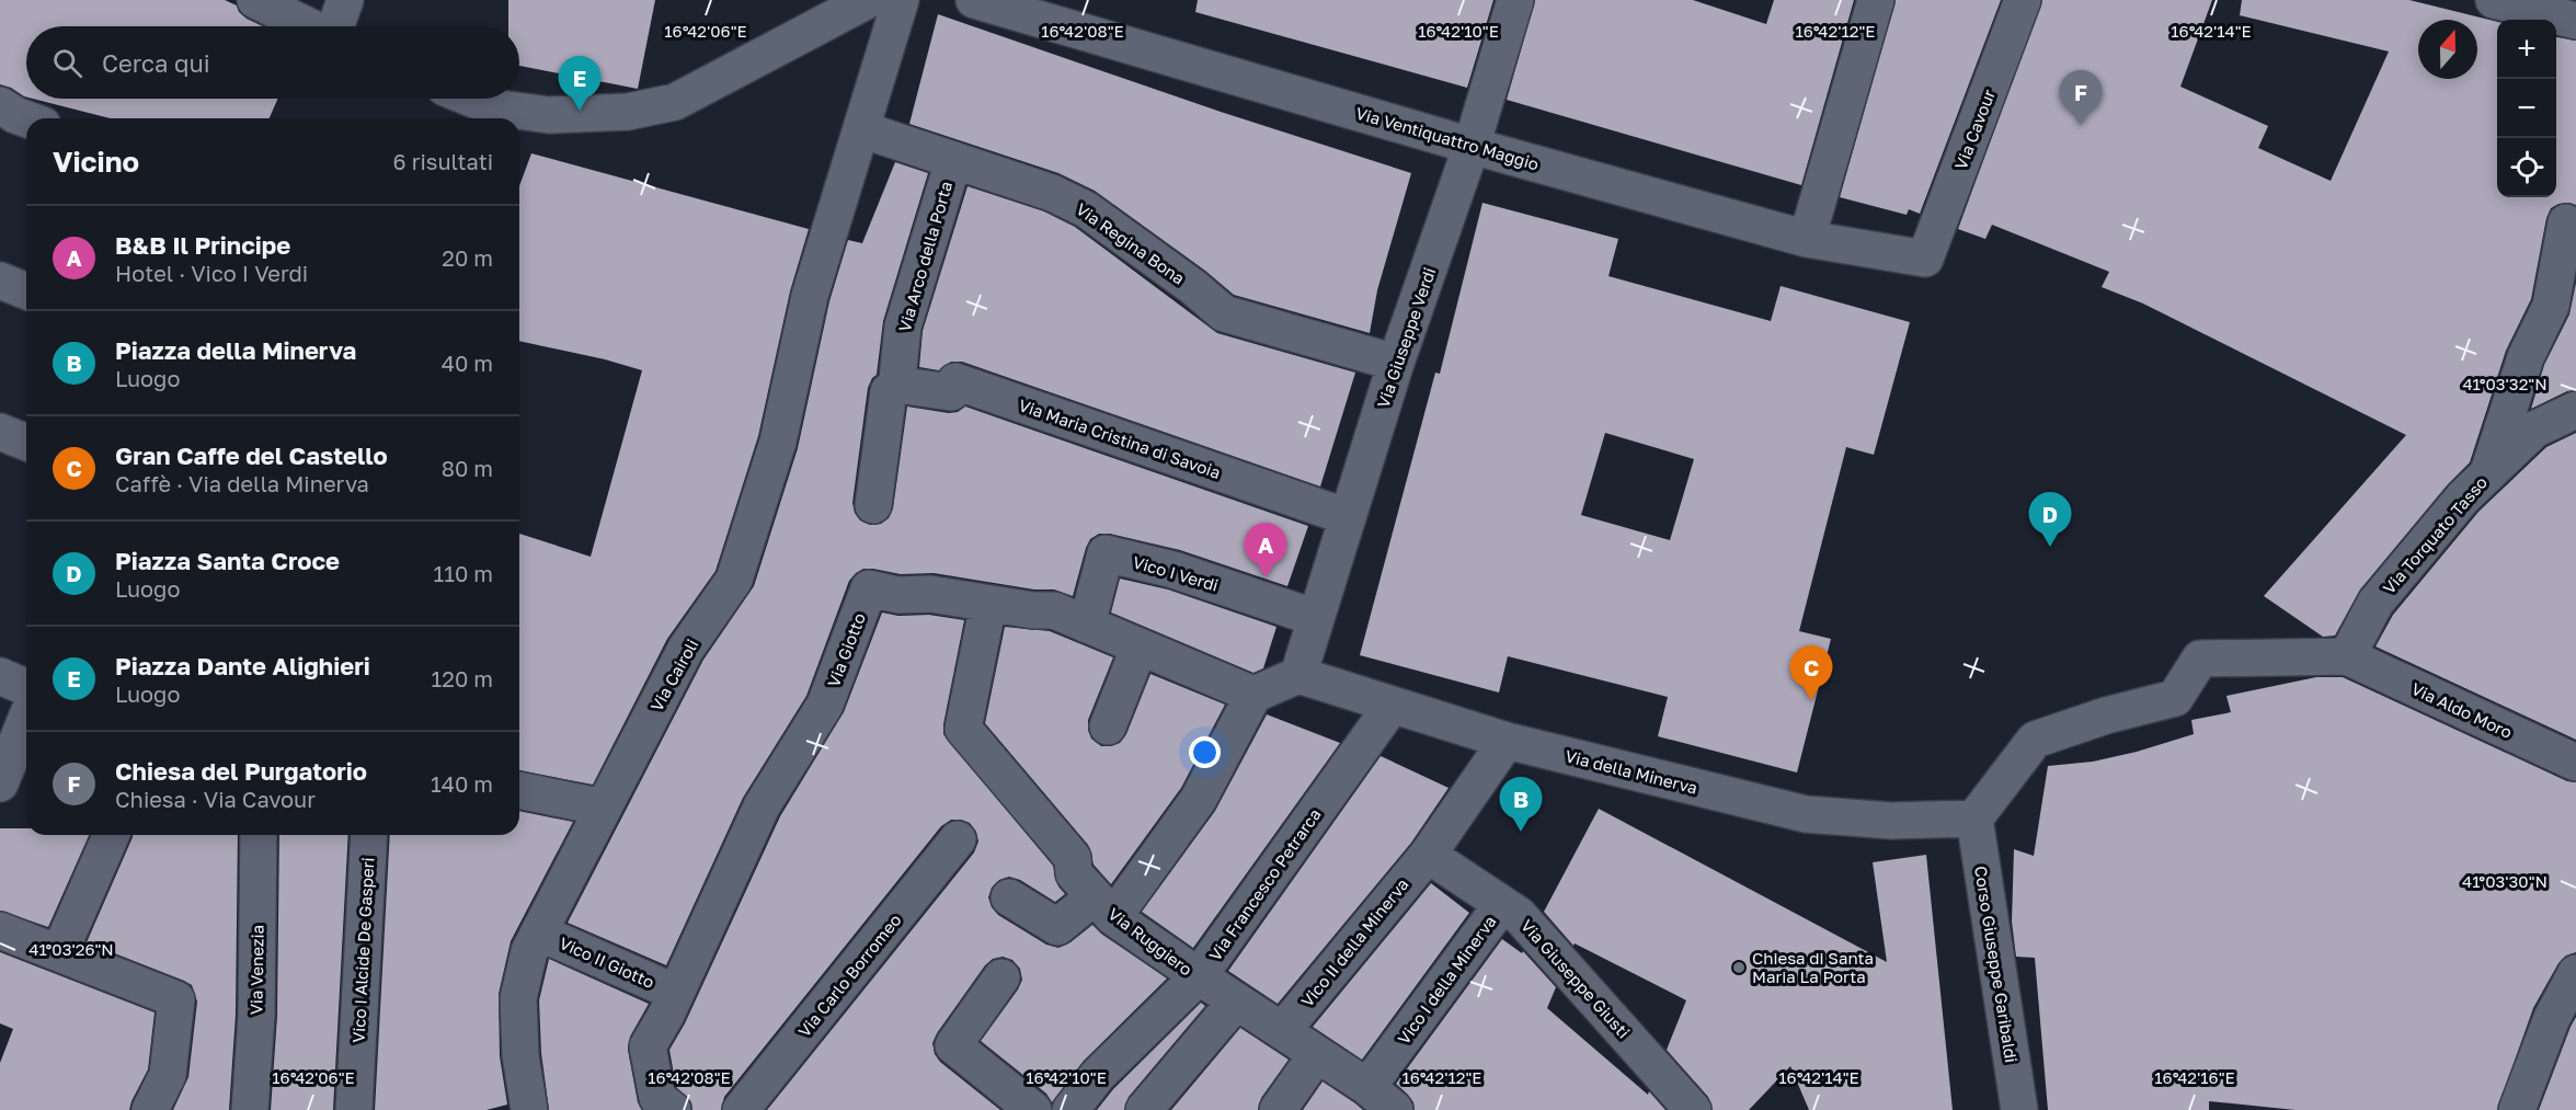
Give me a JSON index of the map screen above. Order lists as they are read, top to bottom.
{
  "streets": {
    "street": [
      "Via Cavour",
      "Via Ventiquattro Maggio",
      "Via Regina Bona",
      "Via Arco della Porta",
      "Via Giuseppe Verdi",
      "Via Maria Cristina di Savoia",
      "Via Torquato Tasso",
      "Vico I Verdi",
      "Via Giotto",
      "Via Cairoli",
      "Via Aldo Moro",
      "Via della Minerva",
      "Via Francesco Petrarca",
      "Via Ruggiero",
      "Vico II della Minerva",
      "Vico I Alcide De Gasperi",
      "Vico II Giotto",
      "Corso Giuseppe Garibaldi",
      "Via Venezia",
      "Via Carlo Borromeo",
      "Via Giuseppe Giusti",
      "Vico I della Minerva"
    ]
  },
  "crossings": [
    ["Via Cavour", "Via Ventiquattro Maggio"],
    ["Via Ventiquattro Maggio", "Via Giuseppe Verdi"],
    ["Via Regina Bona", "Via Arco della Porta"],
    ["Via Regina Bona", "Via Giuseppe Verdi"],
    ["Via Regina Bona", "Via Cairoli"],
    ["Via Arco della Porta", "Via Maria Cristina di Savoia"],
    ["Via Giuseppe Verdi", "Via Maria Cristina di Savoia"],
    ["Via Giuseppe Verdi", "Vico I Verdi"],
    ["Via Giuseppe Verdi", "Via della Minerva"],
    ["Via Torquato Tasso", "Via Aldo Moro"],
    ["Vico I Verdi", "Via Giotto"],
    ["Via Giotto", "Via Ruggiero"],
    ["Via Giotto", "Vico II Giotto"],
    ["Via Cairoli", "Vico II Giotto"],
    ["Via della Minerva", "Via Francesco Petrarca"],
    ["Via della Minerva", "Corso Giuseppe Garibaldi"],
    ["Via Francesco Petrarca", "Via Ruggiero"],
    ["Via Ruggiero", "Vico II della Minerva"],
    ["Via Ruggiero", "Vico I della Minerva"],
    ["Vico II della Minerva", "Via Giuseppe Giusti"],
    ["Via Giuseppe Giusti", "Vico I della Minerva"]
  ],
  "places": ["Chiesa di Santa Maria La Porta"],
  "north": "top",
  "page": {
    "map_buttons": ["+", "−"],
    "search": "Cerca qui",
    "pins": [
      "E",
      "F",
      "D",
      "A",
      "C",
      "B"
    ],
    "heading": ["Vicino", "6 risultati"],
    "list": [
      {
        "mark": "A",
        "name": "B&B Il Principe",
        "note": "Hotel · Vico I Verdi",
        "value": "20 m"
      },
      {
        "mark": "B",
        "name": "Piazza della Minerva",
        "note": "Luogo",
        "value": "40 m"
      },
      {
        "mark": "C",
        "name": "Gran Caffe del Castello",
        "note": "Caffè · Via della Minerva",
        "value": "80 m"
      },
      {
        "mark": "D",
        "name": "Piazza Santa Croce",
        "note": "Luogo",
        "value": "110 m"
      },
      {
        "mark": "E",
        "name": "Piazza Dante Alighieri",
        "note": "Luogo",
        "value": "120 m"
      },
      {
        "mark": "F",
        "name": "Chiesa del Purgatorio",
        "note": "Chiesa · Via Cavour",
        "value": "140 m"
      }
    ]
  },
  "coordinates": [
    "16°42'14\"E",
    "16°42'06\"E",
    "16°42'08\"E",
    "16°42'10\"E",
    "16°42'12\"E",
    "41°03'32\"N",
    "41°03'30\"N",
    "41°03'26\"N",
    "16°42'16\"E"
  ]
}
